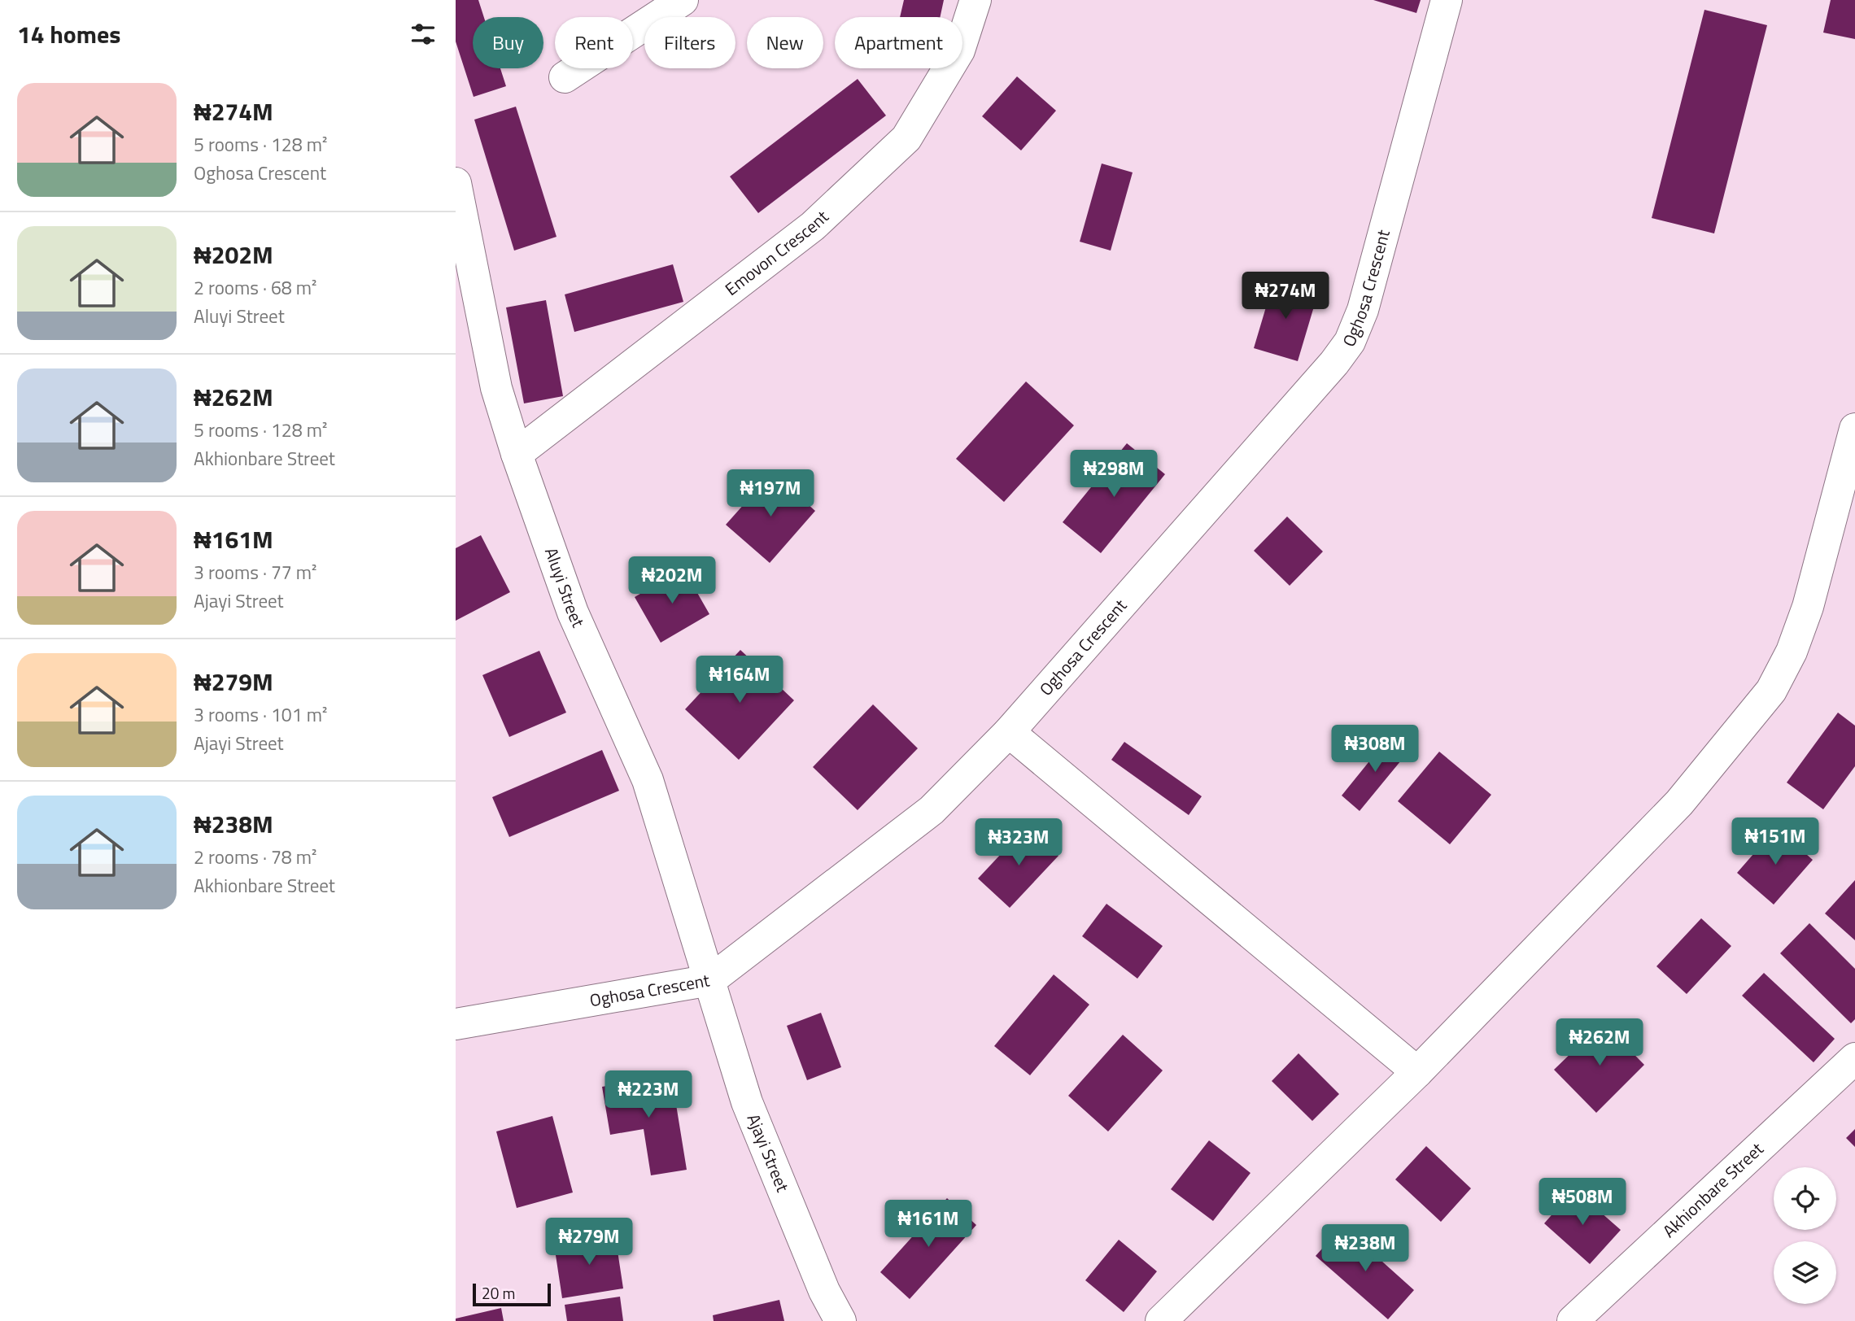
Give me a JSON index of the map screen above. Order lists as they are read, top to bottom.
{
  "streets": {
    "street": [
      "Emovon Crescent",
      "Oghosa Crescent",
      "Aluyi Street",
      "Ajayi Street",
      "Akhionbare Street"
    ]
  },
  "crossings": [
    ["Emovon Crescent", "Aluyi Street"],
    ["Oghosa Crescent", "Aluyi Street"],
    ["Oghosa Crescent", "Ajayi Street"],
    ["Aluyi Street", "Ajayi Street"]
  ],
  "scale_bar": "20 m",
  "page": {
    "heading": "14 homes",
    "chip": [
      "Buy",
      "Rent",
      "Filters",
      "New",
      "Apartment"
    ],
    "list": [
      {
        "name": "₦274M",
        "note": "5 rooms · 128 m² · Oghosa Crescent"
      },
      {
        "name": "₦202M",
        "note": "2 rooms · 68 m² · Aluyi Street"
      },
      {
        "name": "₦262M",
        "note": "5 rooms · 128 m² · Akhionbare Street"
      },
      {
        "name": "₦161M",
        "note": "3 rooms · 77 m² · Ajayi Street"
      },
      {
        "name": "₦279M",
        "note": "3 rooms · 101 m² · Ajayi Street"
      },
      {
        "name": "₦238M",
        "note": "2 rooms · 78 m² · Akhionbare Street"
      }
    ],
    "price": [
      "₦274M",
      "₦298M",
      "₦197M",
      "₦202M",
      "₦164M",
      "₦308M",
      "₦151M",
      "₦323M",
      "₦262M",
      "₦223M",
      "₦508M",
      "₦161M",
      "₦279M",
      "₦238M"
    ],
    "scale": "20 m"
  }
}
